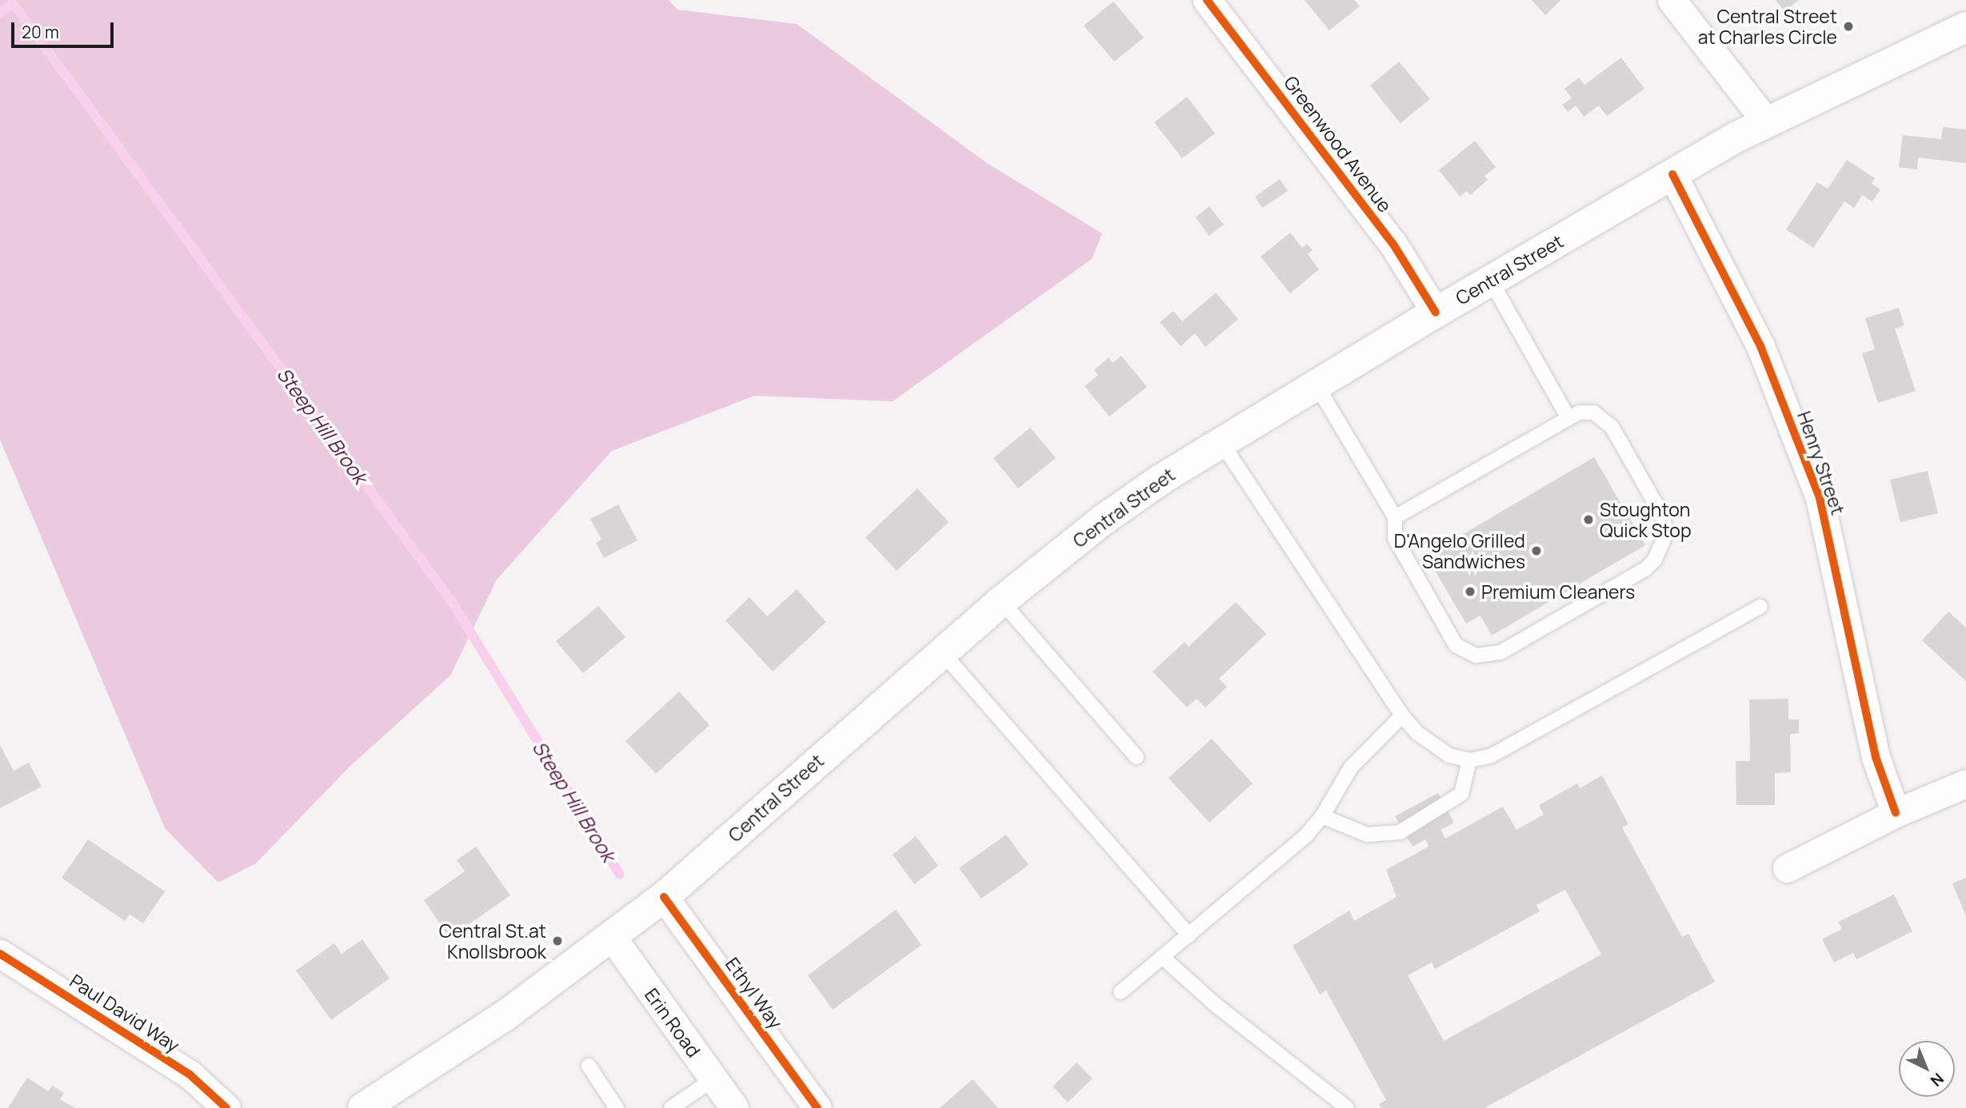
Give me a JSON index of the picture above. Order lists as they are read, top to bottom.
{
  "streets": {
    "main road": ["Central Street"],
    "street": [
      "Greenwood Avenue",
      "Henry Street",
      "Ethyl Way",
      "Paul David Way",
      "Erin Road"
    ]
  },
  "crossings": [
    ["Greenwood Avenue", "Central Street"],
    ["Central Street", "Henry Street"],
    ["Central Street", "Ethyl Way"],
    ["Central Street", "Erin Road"]
  ],
  "water": ["Steep Hill Brook"],
  "places": [
    "Central Street at Charles Circle",
    "Stoughton Quick Stop",
    "D'Angelo Grilled Sandwiches",
    "Premium Cleaners",
    "Central St.at Knollsbrook"
  ],
  "scale_bar": "20 m",
  "north": "bottom right"
}
